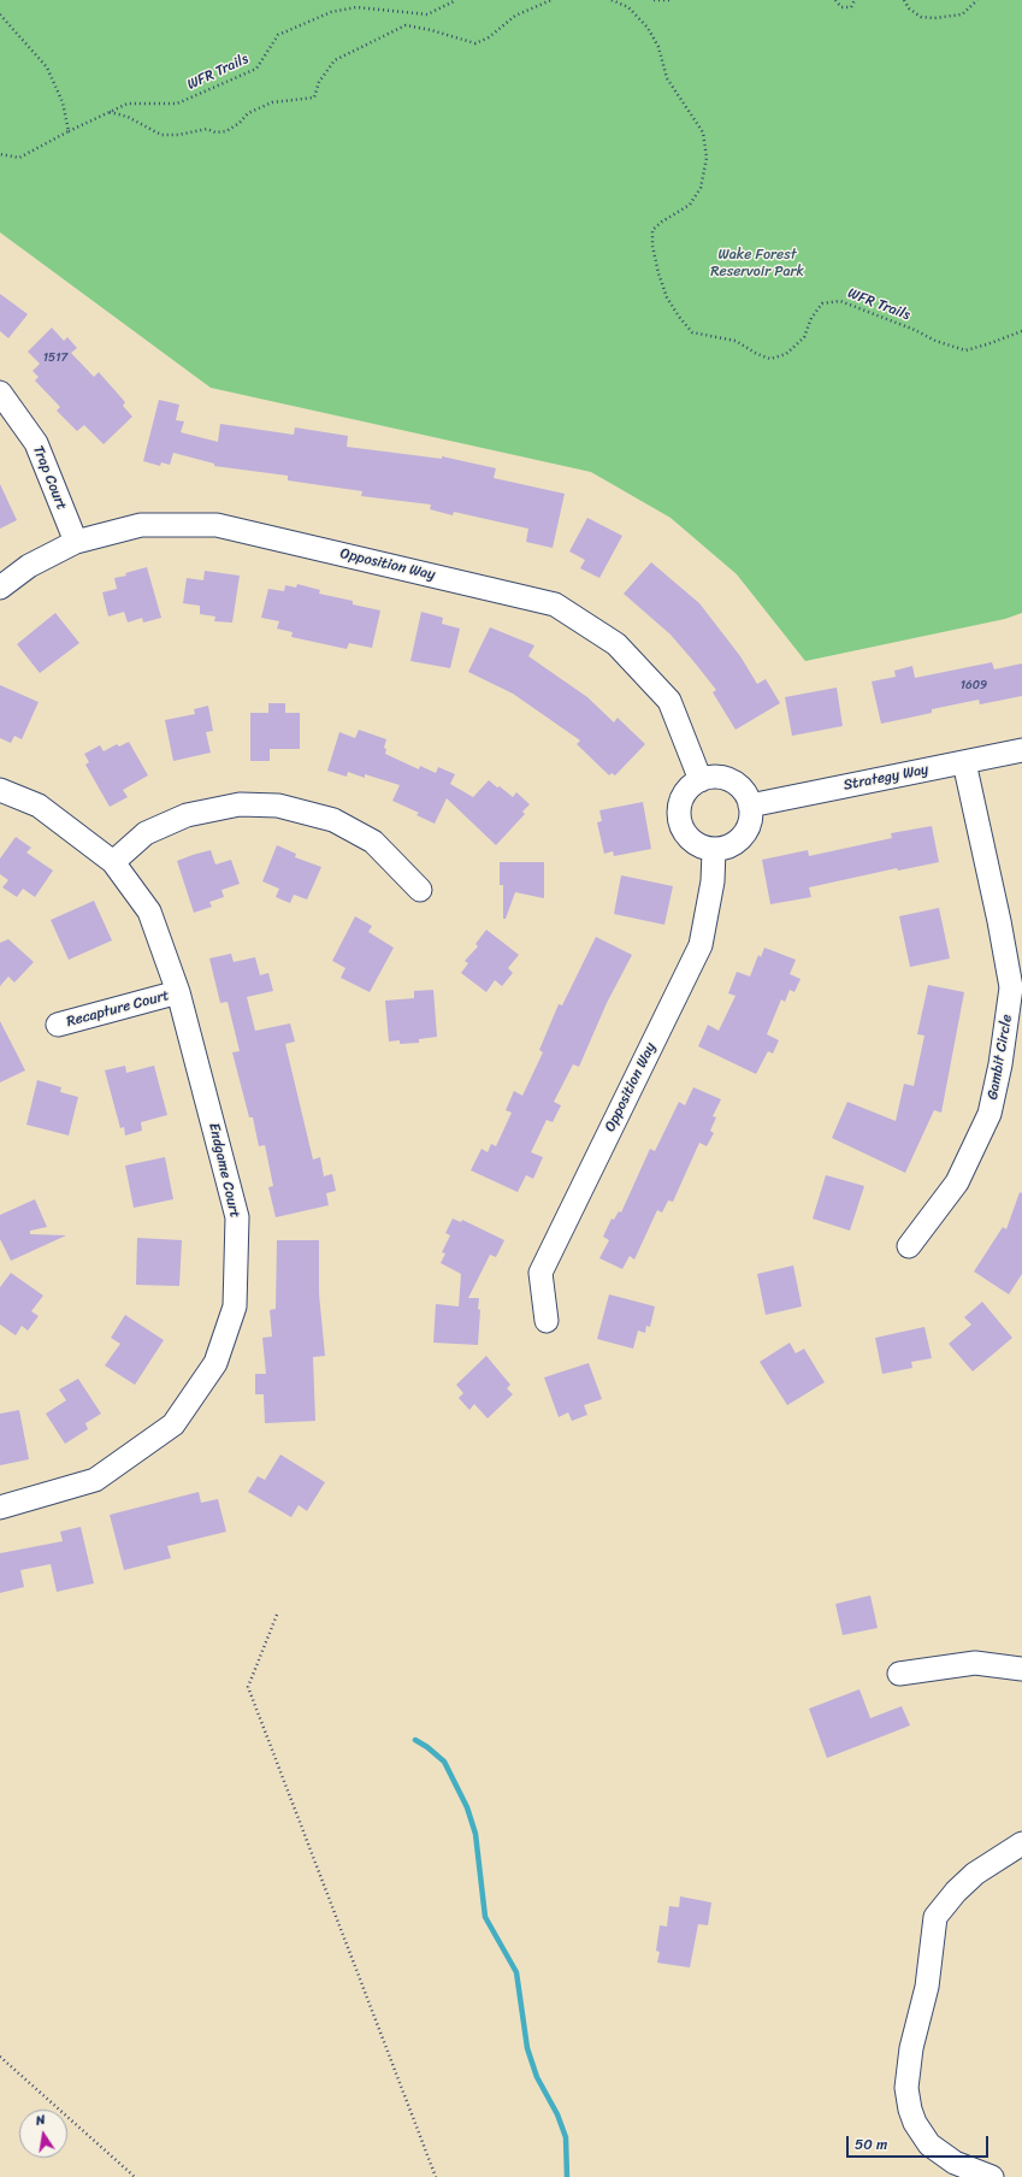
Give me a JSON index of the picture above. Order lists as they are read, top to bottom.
{
  "streets": {
    "street": [
      "Trap Court",
      "Opposition Way",
      "Strategy Way",
      "Recapture Court",
      "Gambit Circle",
      "Endgame Court"
    ],
    "path": ["WFR Trails"]
  },
  "crossings": [
    ["Trap Court", "Opposition Way"],
    ["Opposition Way", "Strategy Way"],
    ["Strategy Way", "Gambit Circle"],
    ["Recapture Court", "Endgame Court"]
  ],
  "parks": ["Wake Forest Reservoir Park"],
  "house_numbers": ["1517", "1609"],
  "scale_bar": "50 m",
  "north": "top"
}
